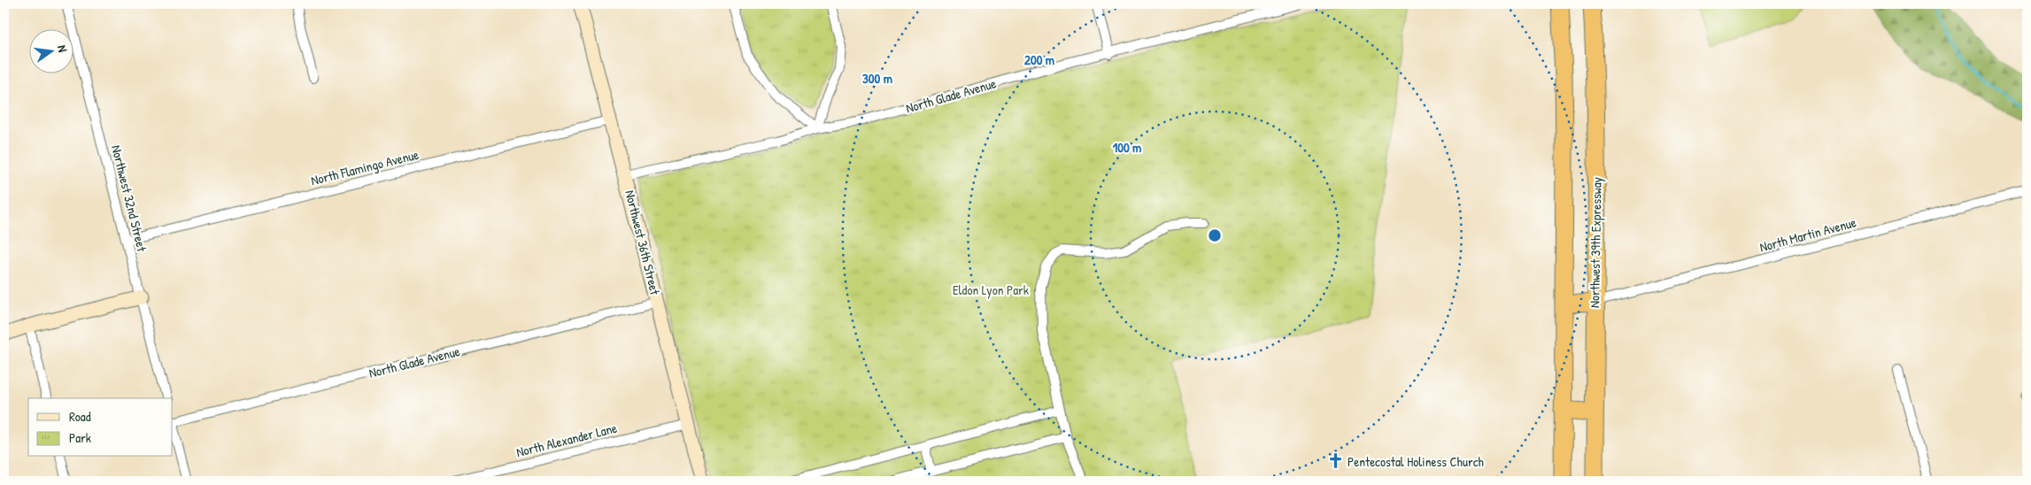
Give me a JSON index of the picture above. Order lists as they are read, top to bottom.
{
  "streets": {
    "highway": ["Northwest 39th Expressway"],
    "street": [
      "North Glade Avenue",
      "North Flamingo Avenue",
      "Northwest 32nd Street",
      "North Martin Avenue",
      "Northwest 36th Street",
      "North Alexander Lane"
    ]
  },
  "crossings": [
    ["North Glade Avenue", "Northwest 36th Street"],
    ["North Flamingo Avenue", "Northwest 32nd Street"],
    ["North Flamingo Avenue", "Northwest 36th Street"],
    ["North Martin Avenue", "Northwest 39th Expressway"],
    ["Northwest 36th Street", "North Alexander Lane"]
  ],
  "parks": ["Eldon Lyon Park"],
  "places": {
    "church": ["Pentecostal Holiness Church"]
  },
  "legend": ["Road", "Park"],
  "north": "right",
  "rings": ["200 m", "300 m", "100 m"]
}
